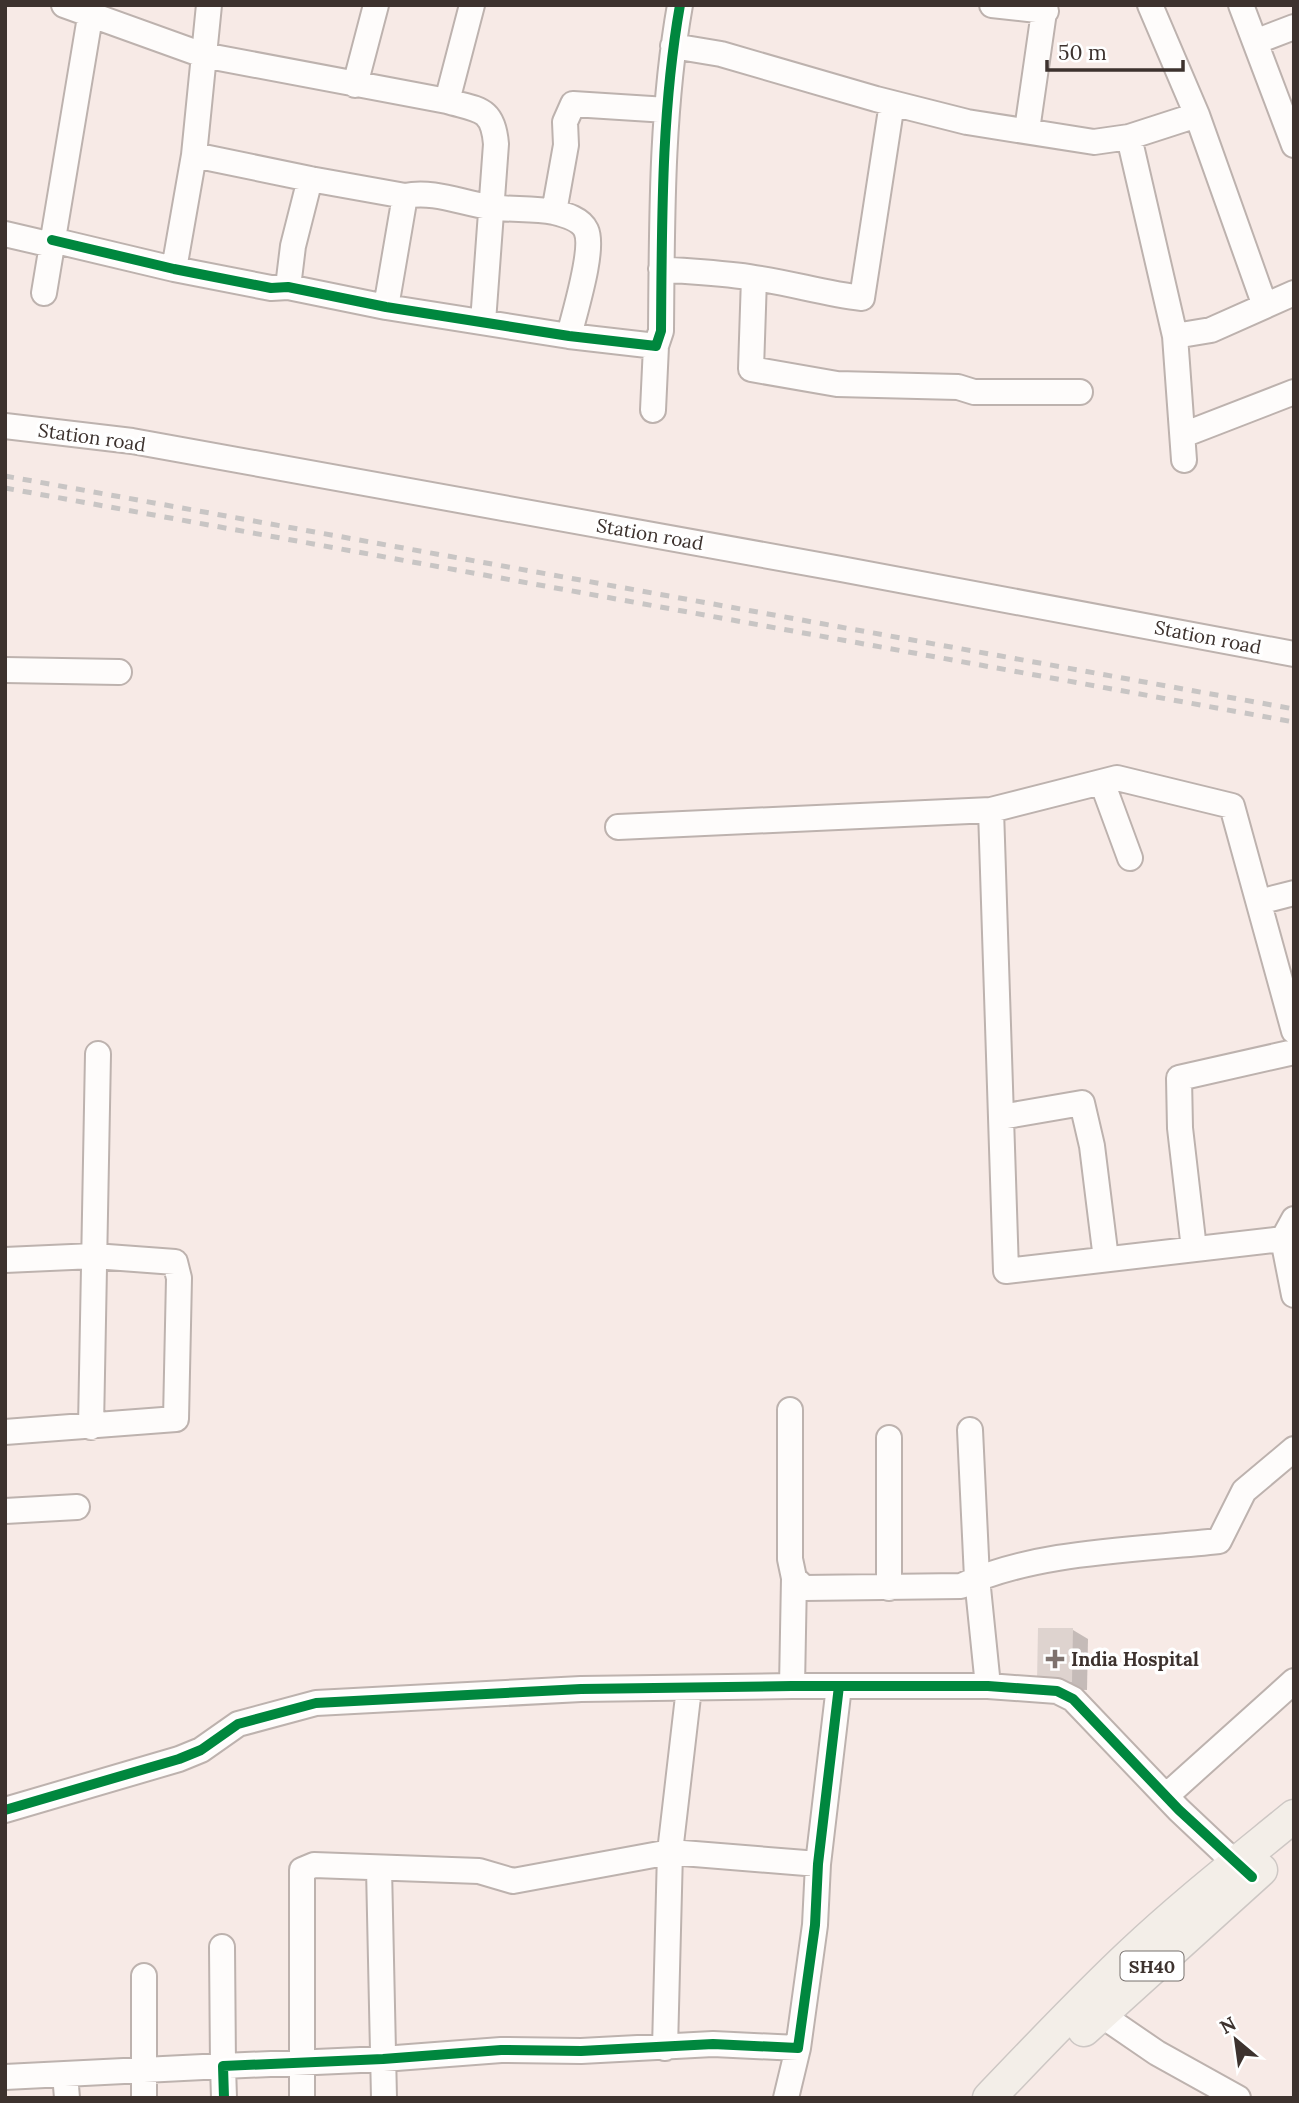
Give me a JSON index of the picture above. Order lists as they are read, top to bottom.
{
  "streets": {
    "main road": ["SH40"],
    "street": ["Station road"]
  },
  "places": {
    "health": ["India Hospital"]
  },
  "scale_bar": "50 m",
  "north": "top left"
}
